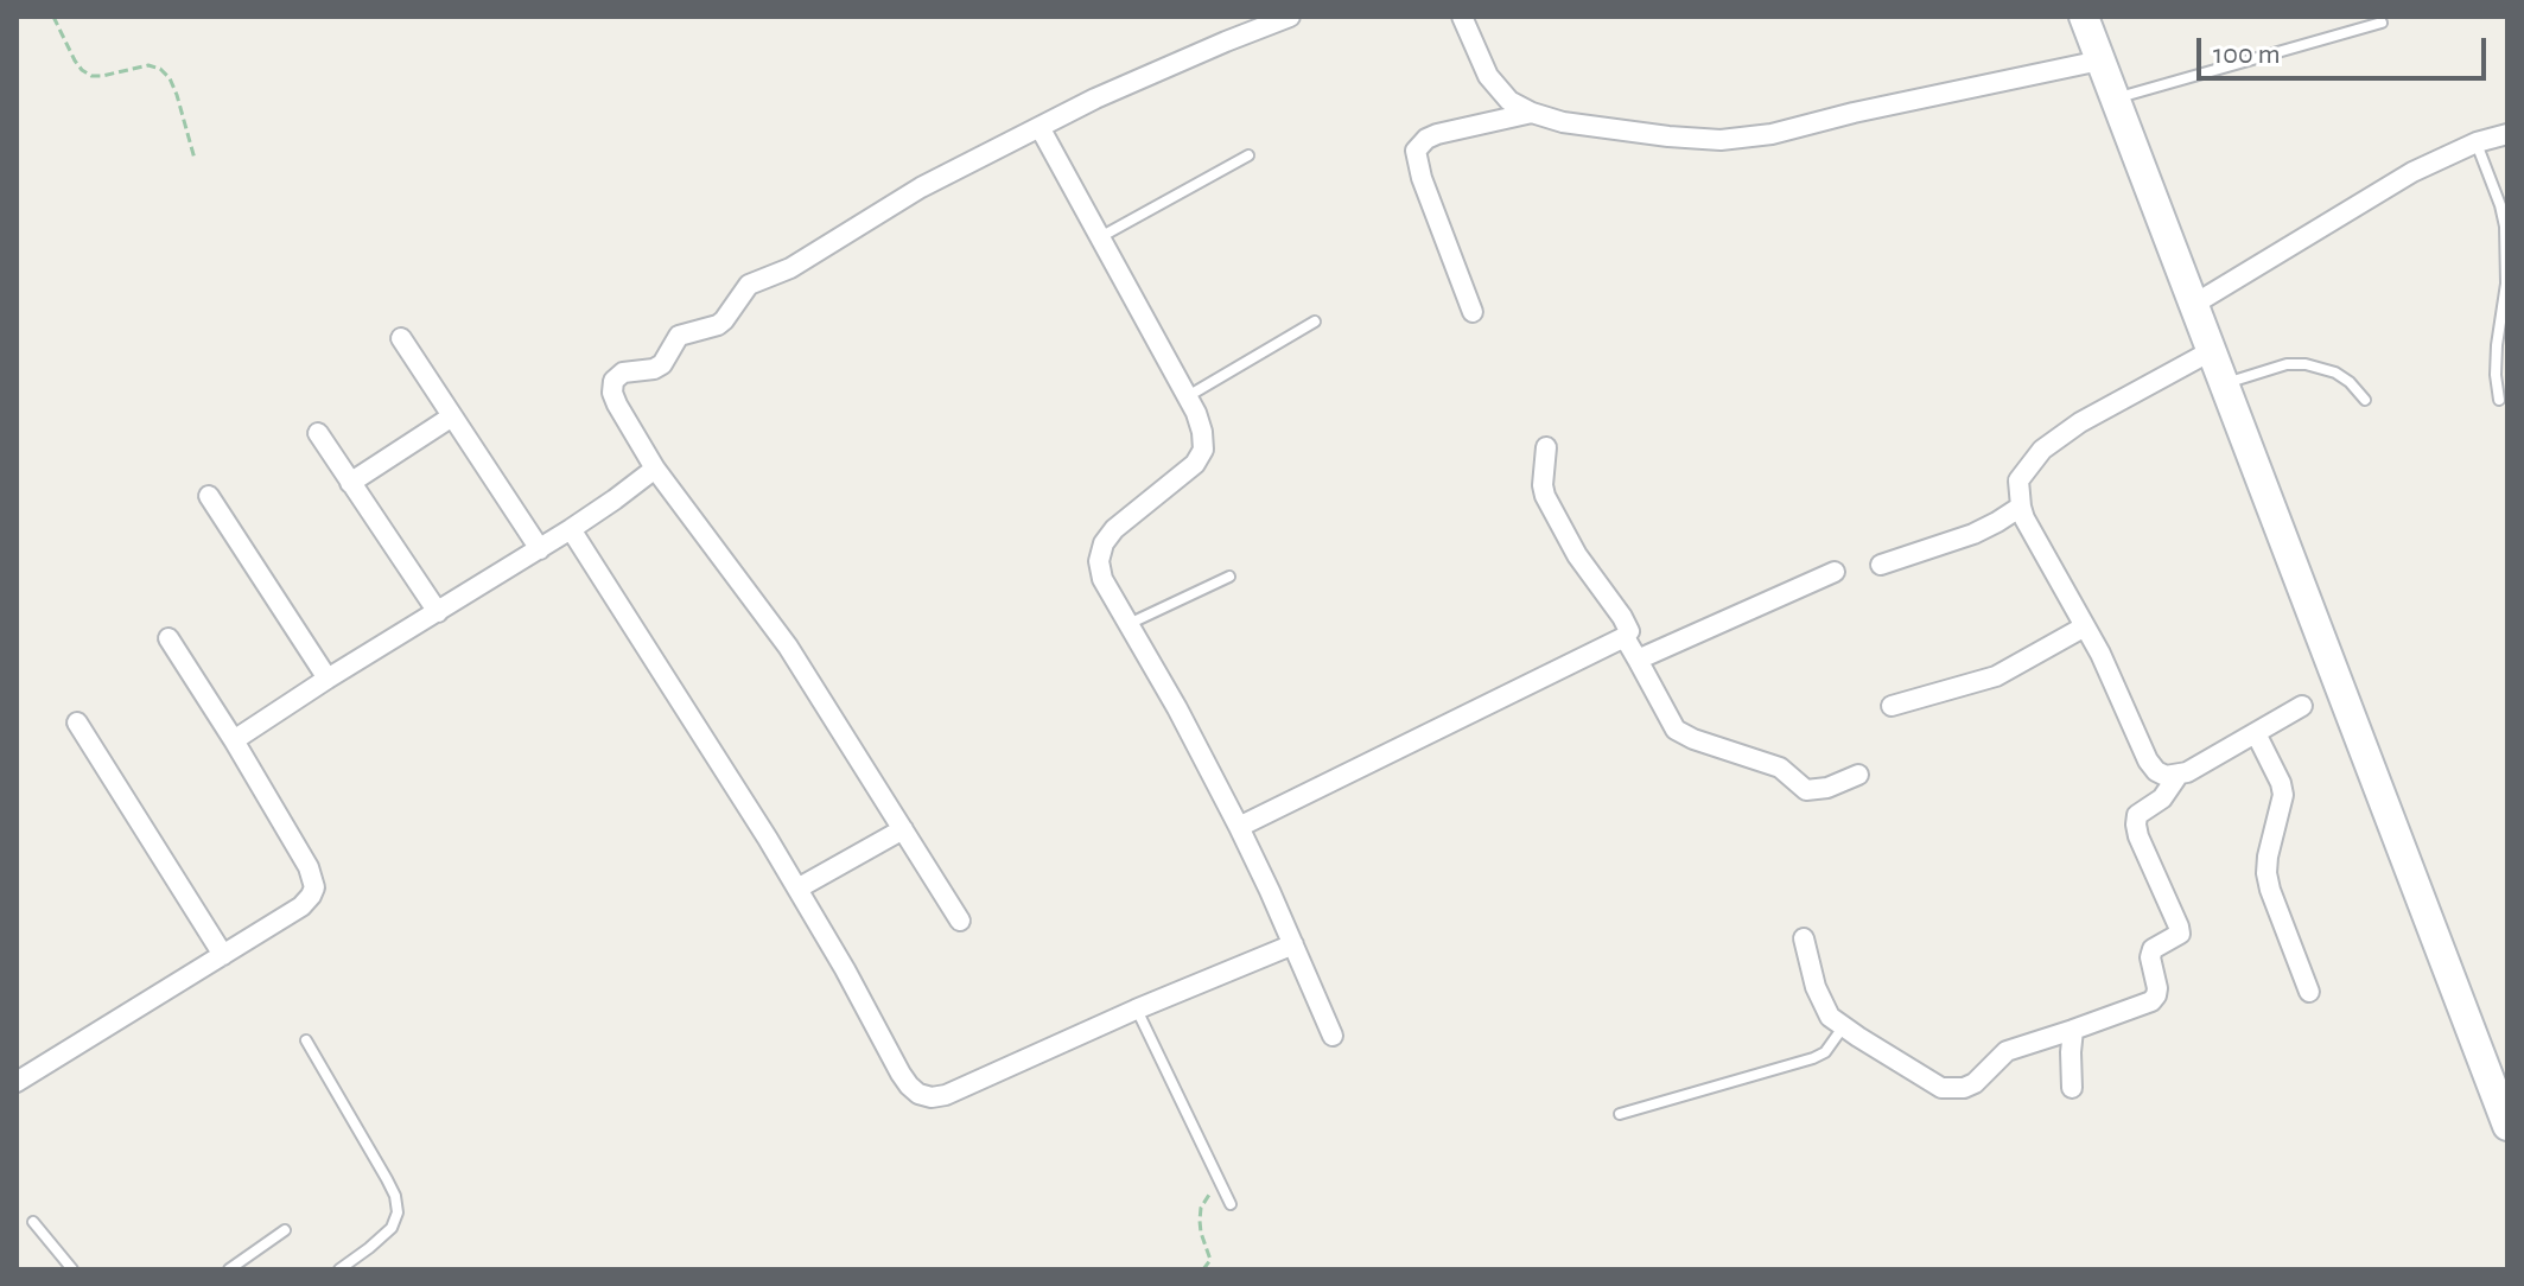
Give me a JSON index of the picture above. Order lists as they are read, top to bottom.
{
  "scale_bar": "100 m"
}
